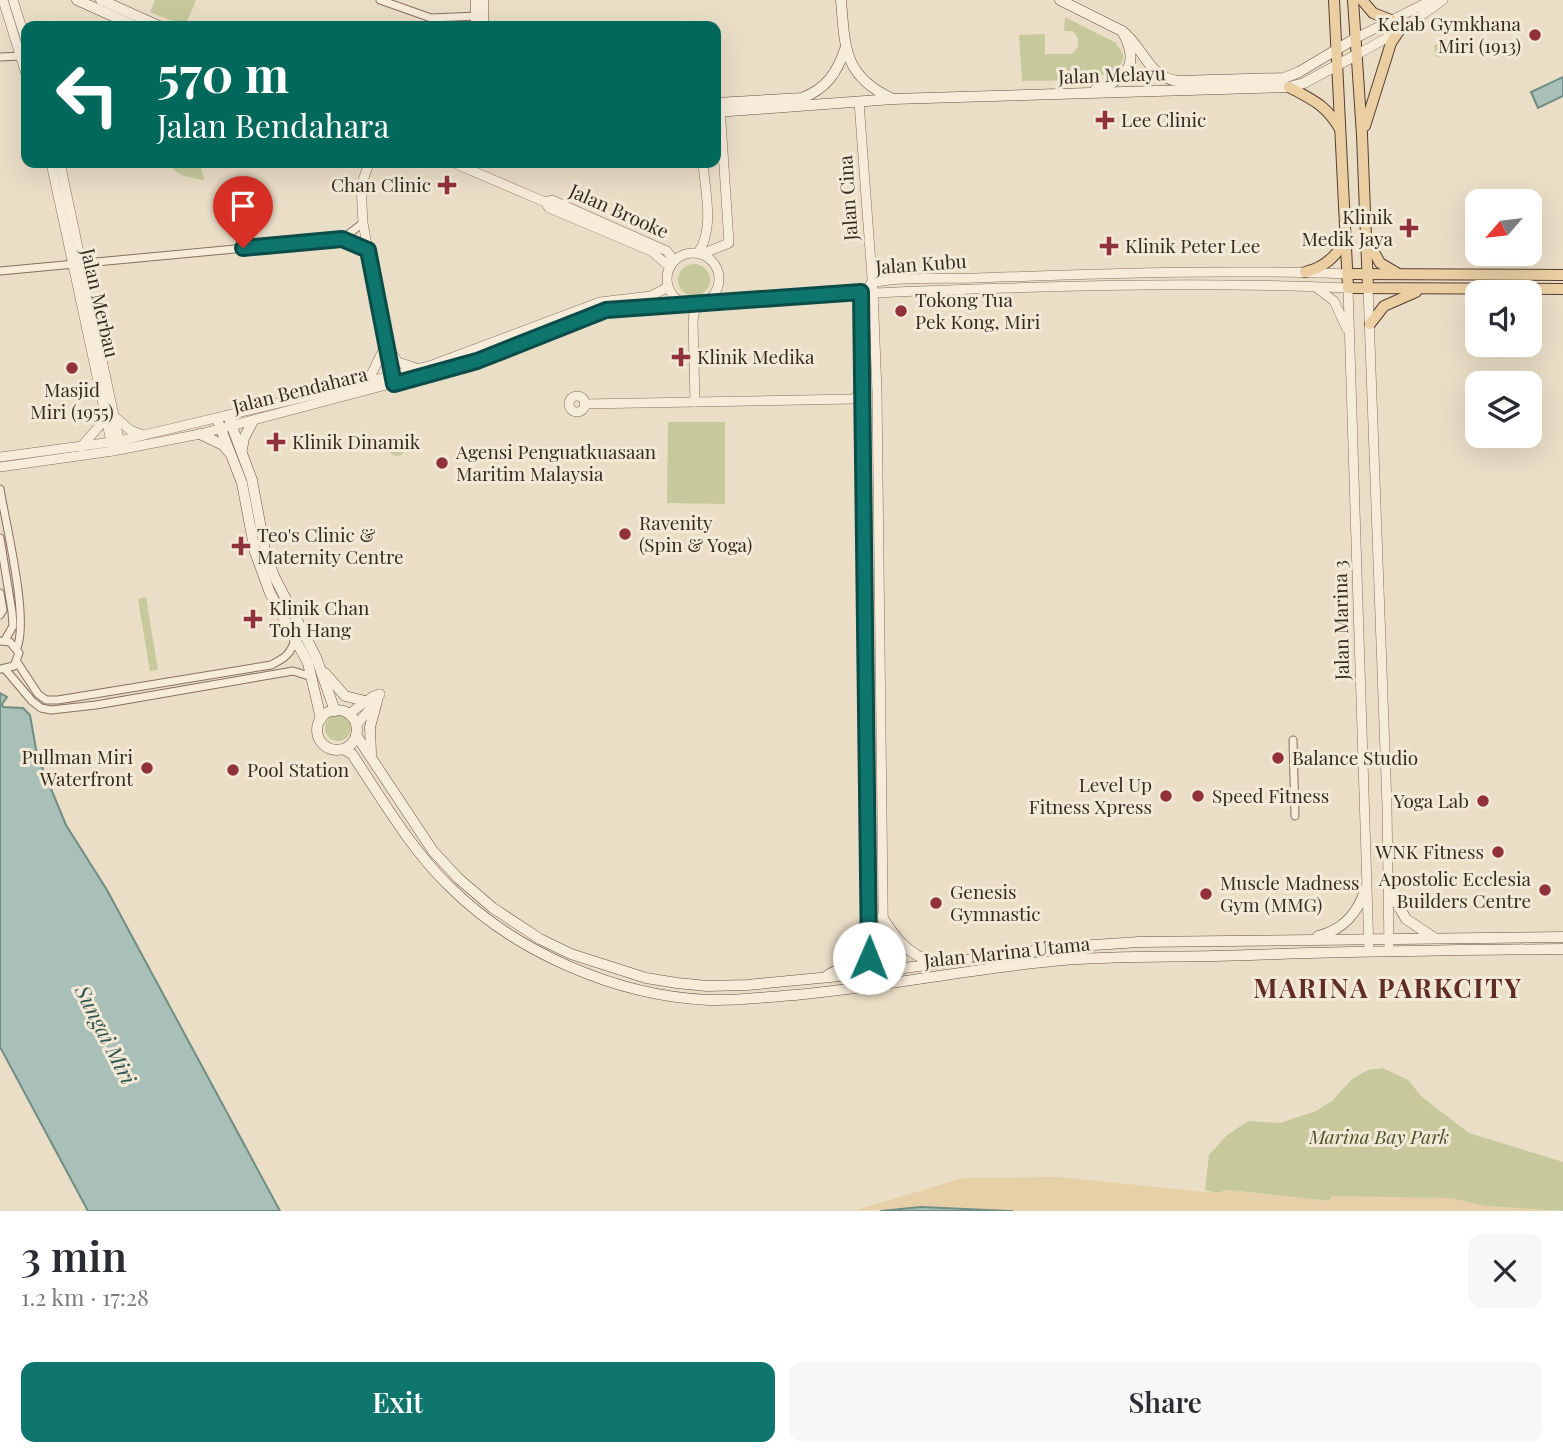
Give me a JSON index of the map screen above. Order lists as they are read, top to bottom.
{
  "streets": {
    "main road": ["Jalan Melayu", "Jalan Kubu", "Jalan Marina Utama"],
    "street": [
      "Jalan Cina",
      "Jalan Brooke",
      "Jalan Merbau",
      "Jalan Bendahara",
      "Jalan Marina 3"
    ]
  },
  "crossings": [
    ["Jalan Melayu", "Jalan Cina"],
    ["Jalan Cina", "Jalan Kubu"],
    ["Jalan Cina", "Jalan Marina Utama"],
    ["Jalan Brooke", "Jalan Bendahara"],
    ["Jalan Kubu", "Jalan Marina 3"],
    ["Jalan Merbau", "Jalan Bendahara"],
    ["Jalan Marina 3", "Jalan Marina Utama"]
  ],
  "districts": ["MARINA PARKCITY"],
  "water": ["Sungai Miri"],
  "parks": ["Marina Bay Park"],
  "places": {
    "other": [
      "Kelab Gymkhana Miri (1913)",
      "Tokong Tua Pek Kong, Miri",
      "Masjid Miri (1955)",
      "Agensi Penguatkuasaan Maritim Malaysia",
      "Ravenity (Spin & Yoga)",
      "Balance Studio",
      "Pullman Miri Waterfront",
      "Pool Station",
      "Level Up Fitness Xpress",
      "Speed Fitness",
      "Yoga Lab",
      "WNK Fitness",
      "Apostolic Ecclesia Builders Centre",
      "Muscle Madness Gym (MMG)",
      "Genesis Gymnastic"
    ],
    "health": [
      "Lee Clinic",
      "Chan Clinic",
      "Klinik Medik Jaya",
      "Klinik Peter Lee",
      "Klinik Medika",
      "Klinik Dinamik",
      "Teo's Clinic & Maternity Centre",
      "Klinik Chan Toh Hang"
    ]
  },
  "north": "bottom left",
  "page": {
    "turn": ["570 m", "Jalan Bendahara"],
    "heading": ["3 min", "1.2 km · 17:28"],
    "buttons": ["Exit", "Share"]
  }
}
